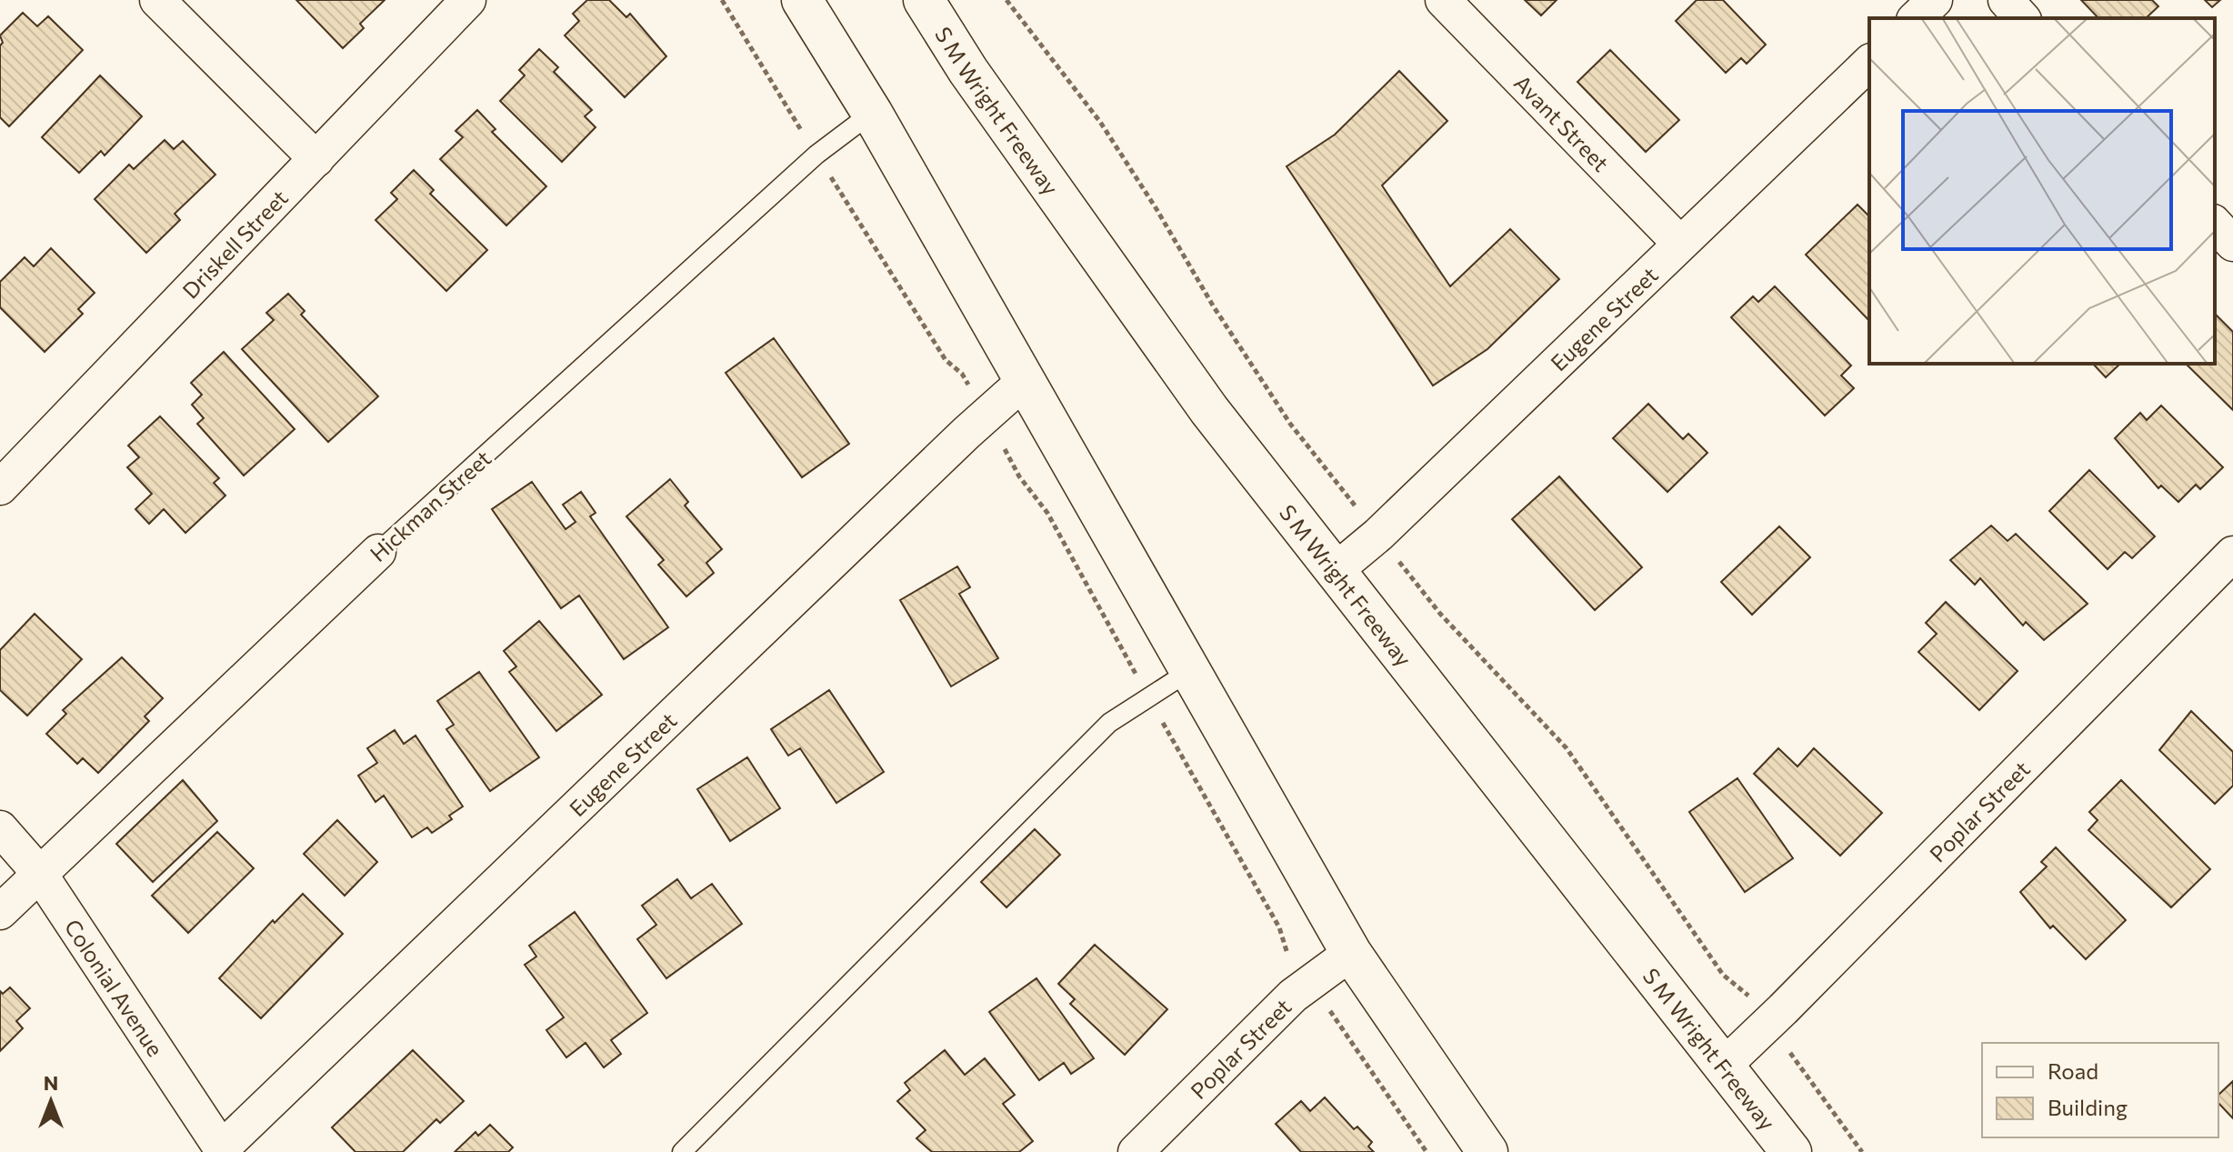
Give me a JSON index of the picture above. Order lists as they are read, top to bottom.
{
  "streets": {
    "main road": ["S M Wright Freeway"],
    "street": [
      "Avant Street",
      "Driskell Street",
      "Eugene Street",
      "Hickman Street",
      "Poplar Street",
      "Colonial Avenue"
    ]
  },
  "crossings": [
    ["S M Wright Freeway", "Eugene Street"],
    ["S M Wright Freeway", "Poplar Street"],
    ["Avant Street", "Eugene Street"],
    ["Eugene Street", "Colonial Avenue"],
    ["Hickman Street", "Colonial Avenue"]
  ],
  "legend": ["Road", "Building"],
  "north": "top"
}
